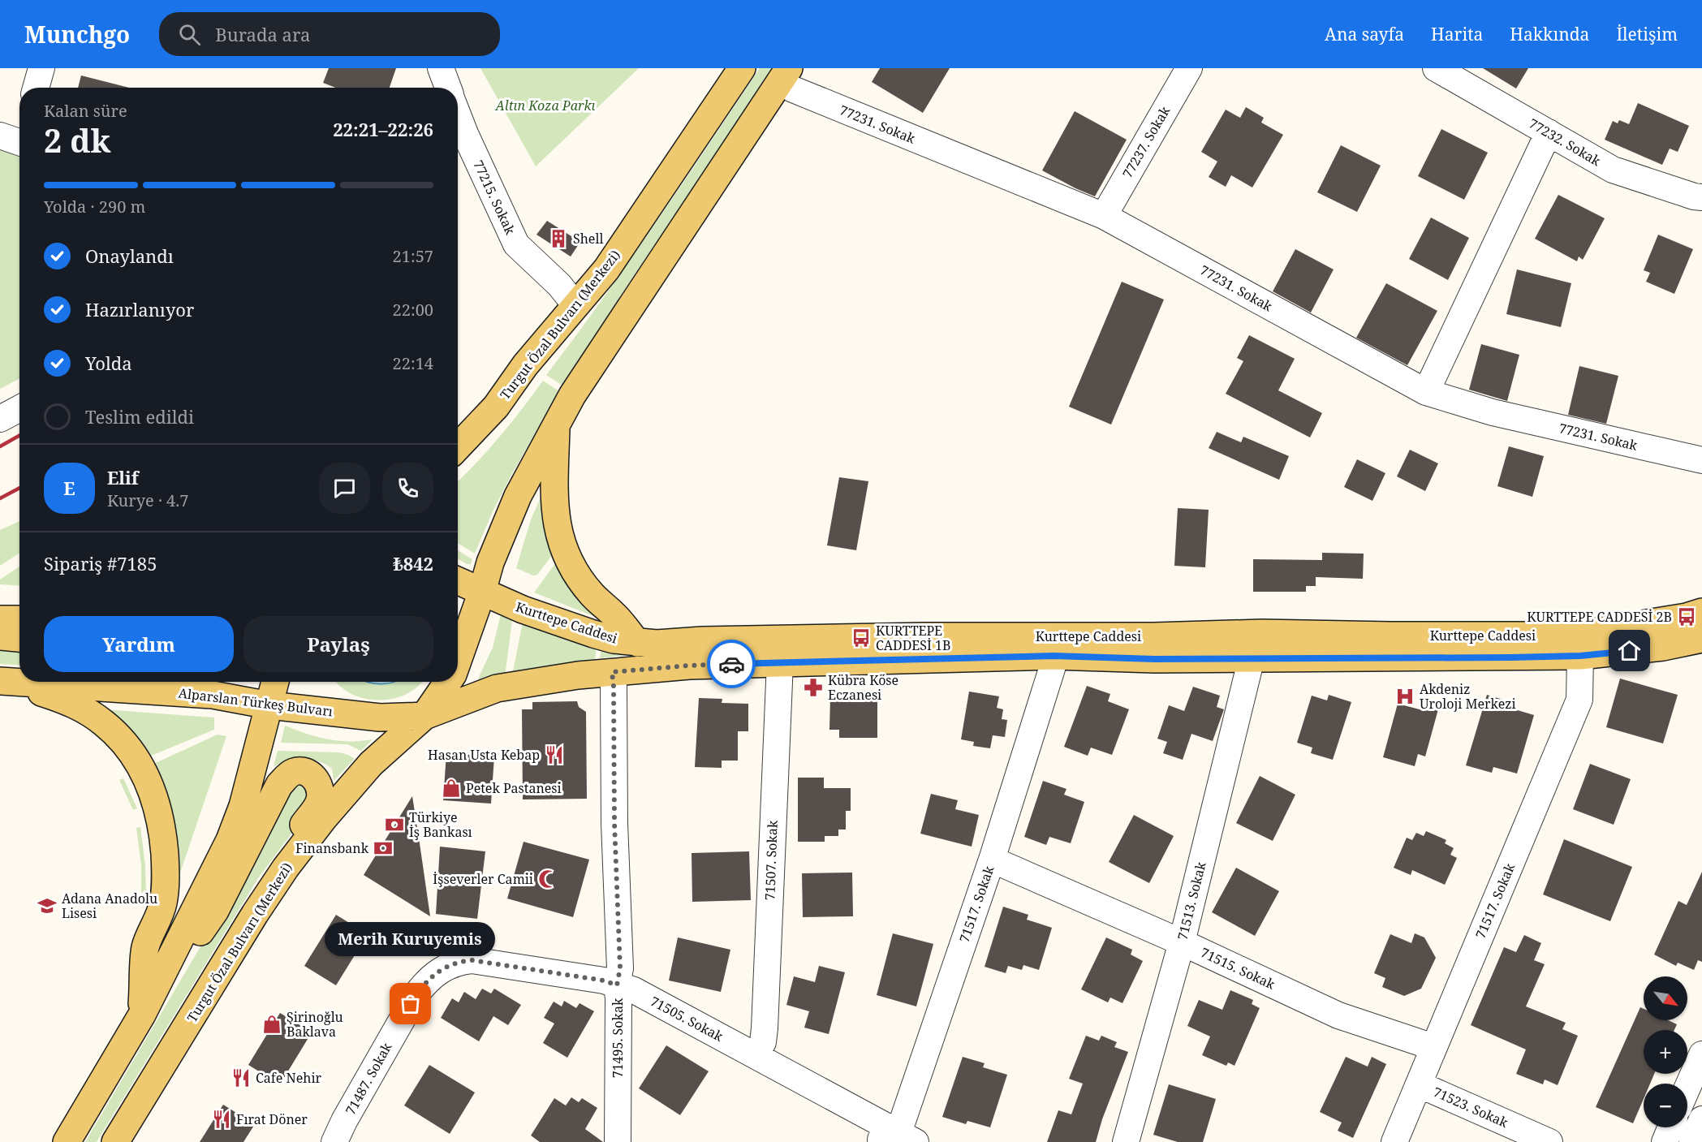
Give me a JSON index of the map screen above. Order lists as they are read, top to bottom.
{
  "streets": {
    "main road": ["Turgut Özal Bulvarı (Merkezi)", "Kurttepe Caddesi", "Alparslan Türkeş Bulvarı"],
    "street": [
      "77231. Sokak",
      "77237. Sokak",
      "77232. Sokak",
      "77215. Sokak",
      "71507. Sokak",
      "71513. Sokak",
      "71517. Sokak",
      "71515. Sokak",
      "71505. Sokak",
      "71495. Sokak",
      "71487. Sokak",
      "71523. Sokak"
    ]
  },
  "crossings": [
    ["77231. Sokak", "77237. Sokak"],
    ["77215. Sokak", "Turgut Özal Bulvarı (Merkezi)"],
    ["Turgut Özal Bulvarı (Merkezi)", "Kurttepe Caddesi"],
    ["Turgut Özal Bulvarı (Merkezi)", "Alparslan Türkeş Bulvarı"],
    ["Kurttepe Caddesi", "Alparslan Türkeş Bulvarı"],
    ["Kurttepe Caddesi", "71507. Sokak"],
    ["Kurttepe Caddesi", "71513. Sokak"],
    ["Kurttepe Caddesi", "71517. Sokak"],
    ["Kurttepe Caddesi", "71495. Sokak"],
    ["71507. Sokak", "71505. Sokak"],
    ["71513. Sokak", "71515. Sokak"],
    ["71517. Sokak", "71515. Sokak"],
    ["71517. Sokak", "71505. Sokak"],
    ["71517. Sokak", "71523. Sokak"],
    ["71505. Sokak", "71495. Sokak"],
    ["71505. Sokak", "71487. Sokak"]
  ],
  "parks": ["Altın Koza Parkı"],
  "places": {
    "building": ["Shell"],
    "bus stop": ["KURTTEPE CADDESİ 2B", "KURTTEPE CADDESİ 1B"],
    "pharmacy": ["Kübra Köse Eczanesi"],
    "hospital": ["Akdeniz Uroloji Merkezi"],
    "restaurant": ["Hasan Usta Kebap", "Cafe Nehir", "Fırat Döner"],
    "shop": ["Petek Pastanesi", "Şirinoğlu Baklava"],
    "bank": ["Türkiye İş Bankası", "Finansbank"],
    "mosque": ["İşseverler Camii"],
    "school or university": ["Adana Anadolu Lisesi"],
    "other": ["Merih Kuruyemis"]
  },
  "north": "bottom right",
  "page": {
    "header": "Munchgo",
    "search": "Burada ara",
    "nav": [
      "Ana sayfa",
      "Harita",
      "Hakkında",
      "İletişim"
    ],
    "heading": ["2 dk", "Kalan süre", "22:21–22:26"],
    "panel": [
      "Elif",
      "Kurye · 4.7",
      "Sipariş #7185",
      "₺842"
    ],
    "bar": "Yolda · 290 m",
    "list": [
      ["Onaylandı", "21:57"],
      ["Hazırlanıyor", "22:00"],
      ["Yolda", "22:14"],
      "Teslim edildi"
    ],
    "round": "E",
    "buttons": ["Yardım", "Paylaş"],
    "bubble": "Merih Kuruyemis",
    "map_buttons": ["+", "−"]
  }
}
